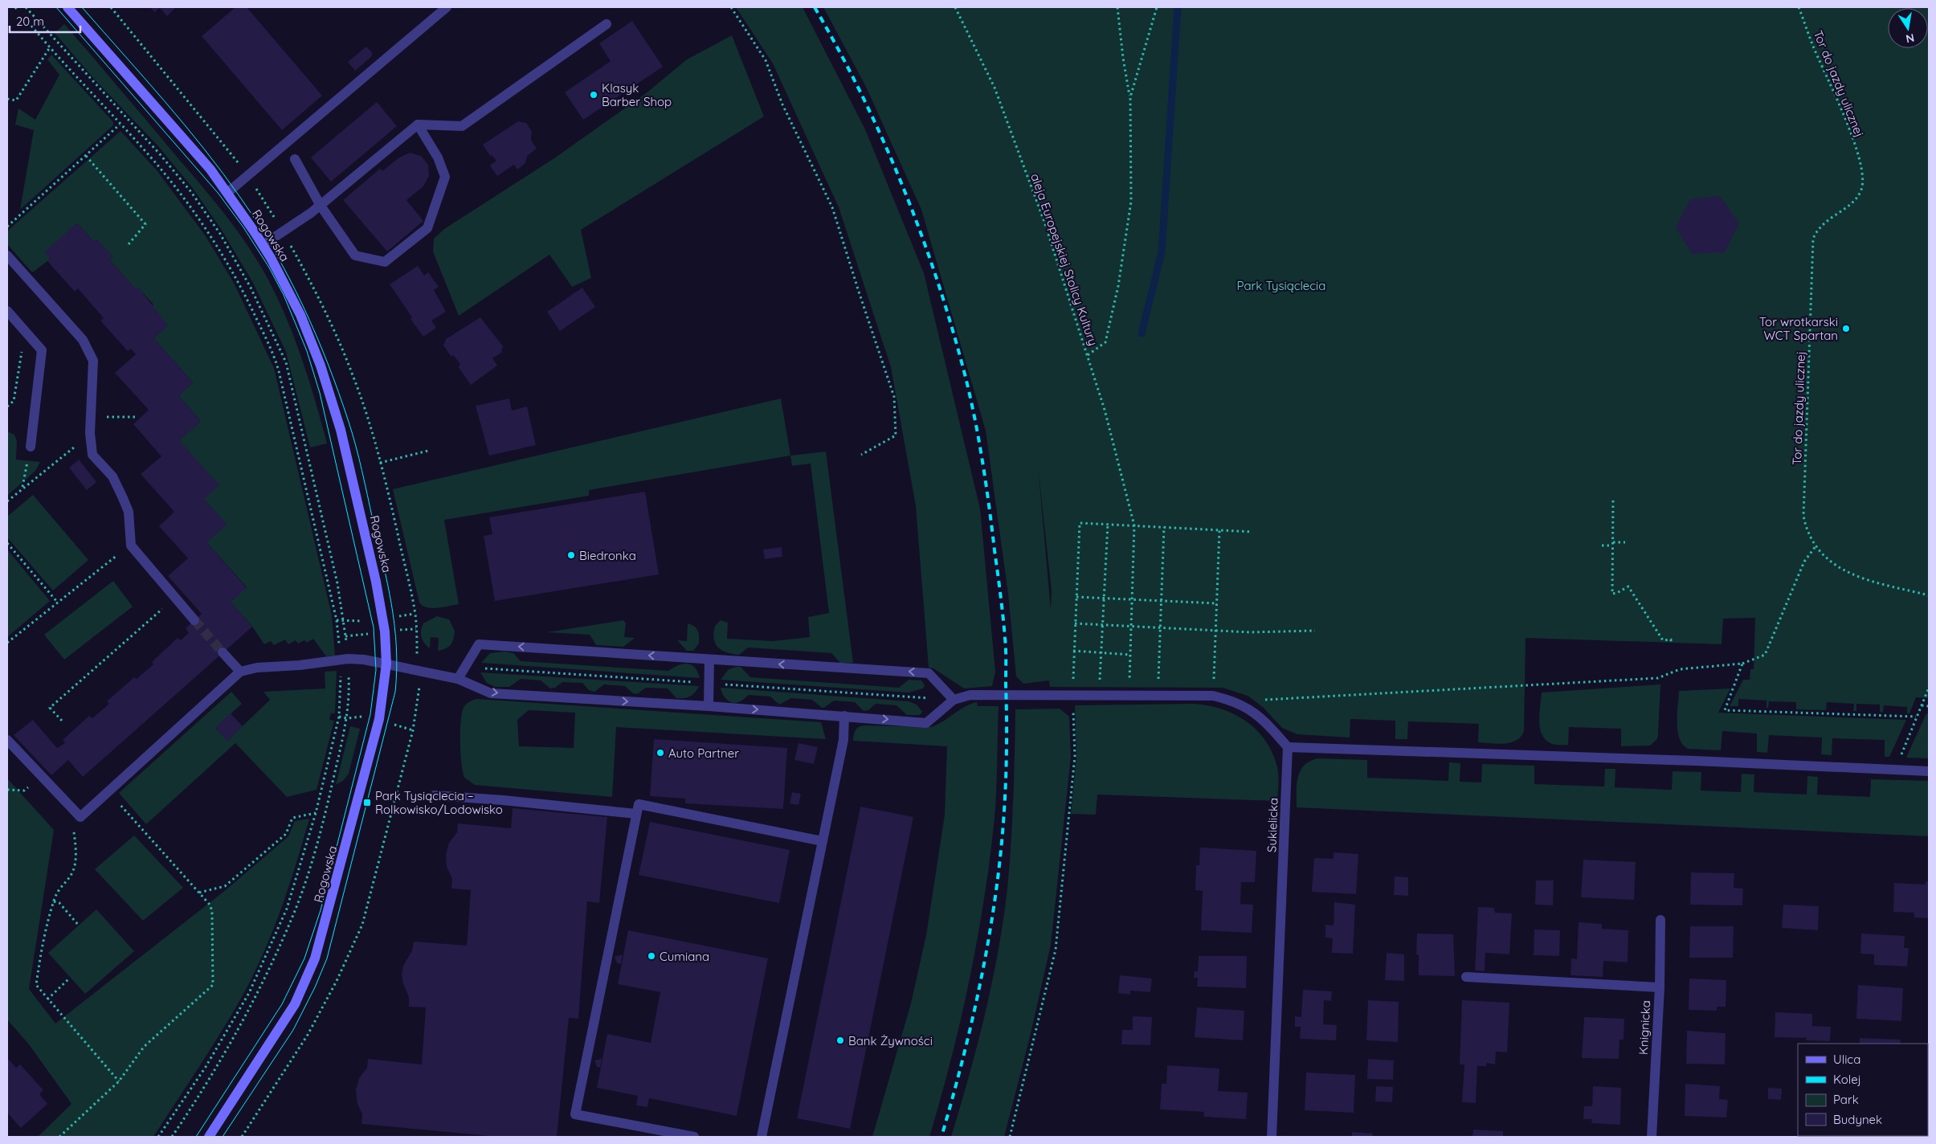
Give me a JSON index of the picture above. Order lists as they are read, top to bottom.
{
  "streets": {
    "street": ["Rogowska", "Sukielicka", "Knignicka"],
    "path": ["Tor do jazdy ulicznej", "aleja Europejskiej Stolicy Kultury"]
  },
  "parks": ["Park Tysiąclecia"],
  "places": {
    "other": [
      "Klasyk Barber Shop",
      "Tor wrotkarski WCT Spartan",
      "Biedronka",
      "Auto Partner",
      "Cumiana",
      "Bank Żywności"
    ],
    "transit": ["Park Tysiąclecia – Rolkowisko/Lodowisko"]
  },
  "legend": [
    "Ulica",
    "Kolej",
    "Park",
    "Budynek"
  ],
  "scale_bar": "20 m",
  "north": "bottom"
}
